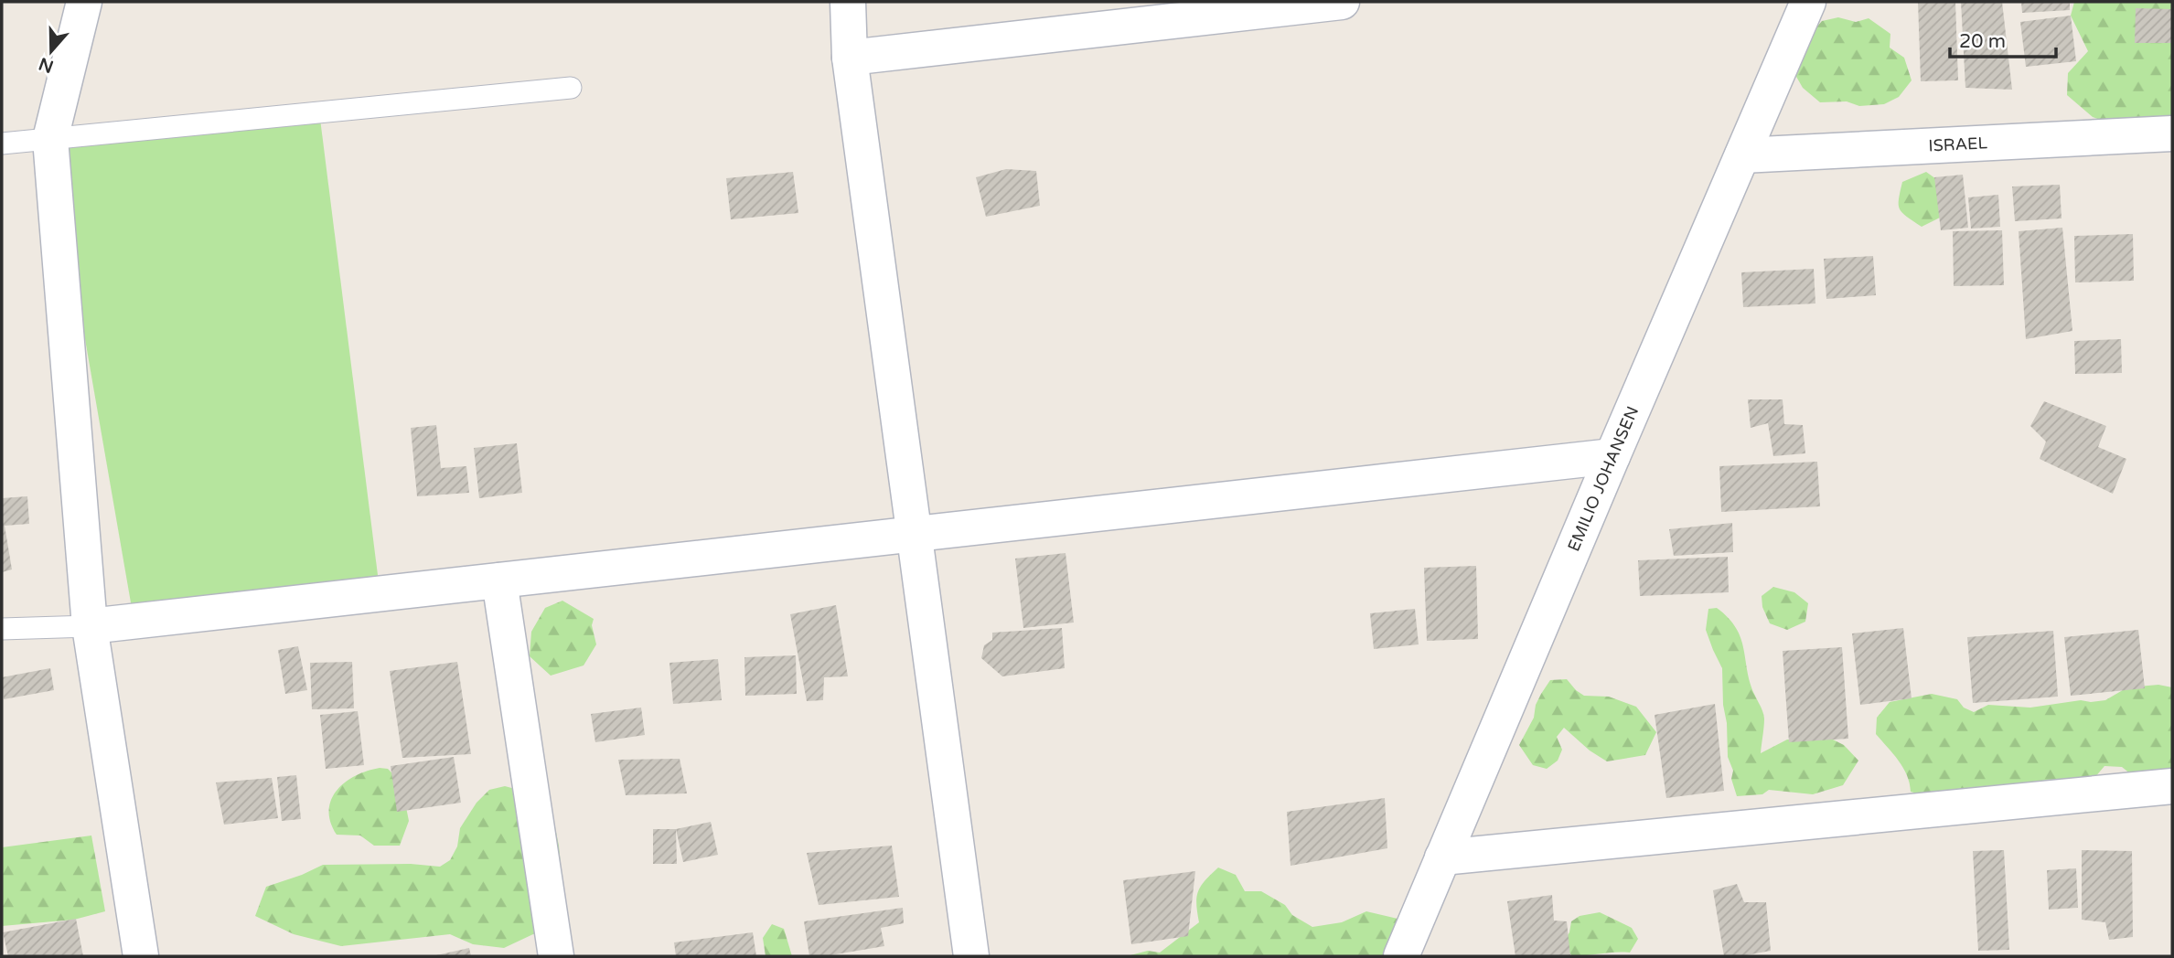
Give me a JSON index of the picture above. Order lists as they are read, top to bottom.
{
  "streets": {
    "street": ["ISRAEL", "EMILIO JOHANSEN"]
  },
  "crossings": [
    ["ISRAEL", "EMILIO JOHANSEN"]
  ],
  "scale_bar": "20 m",
  "north": "bottom"
}
